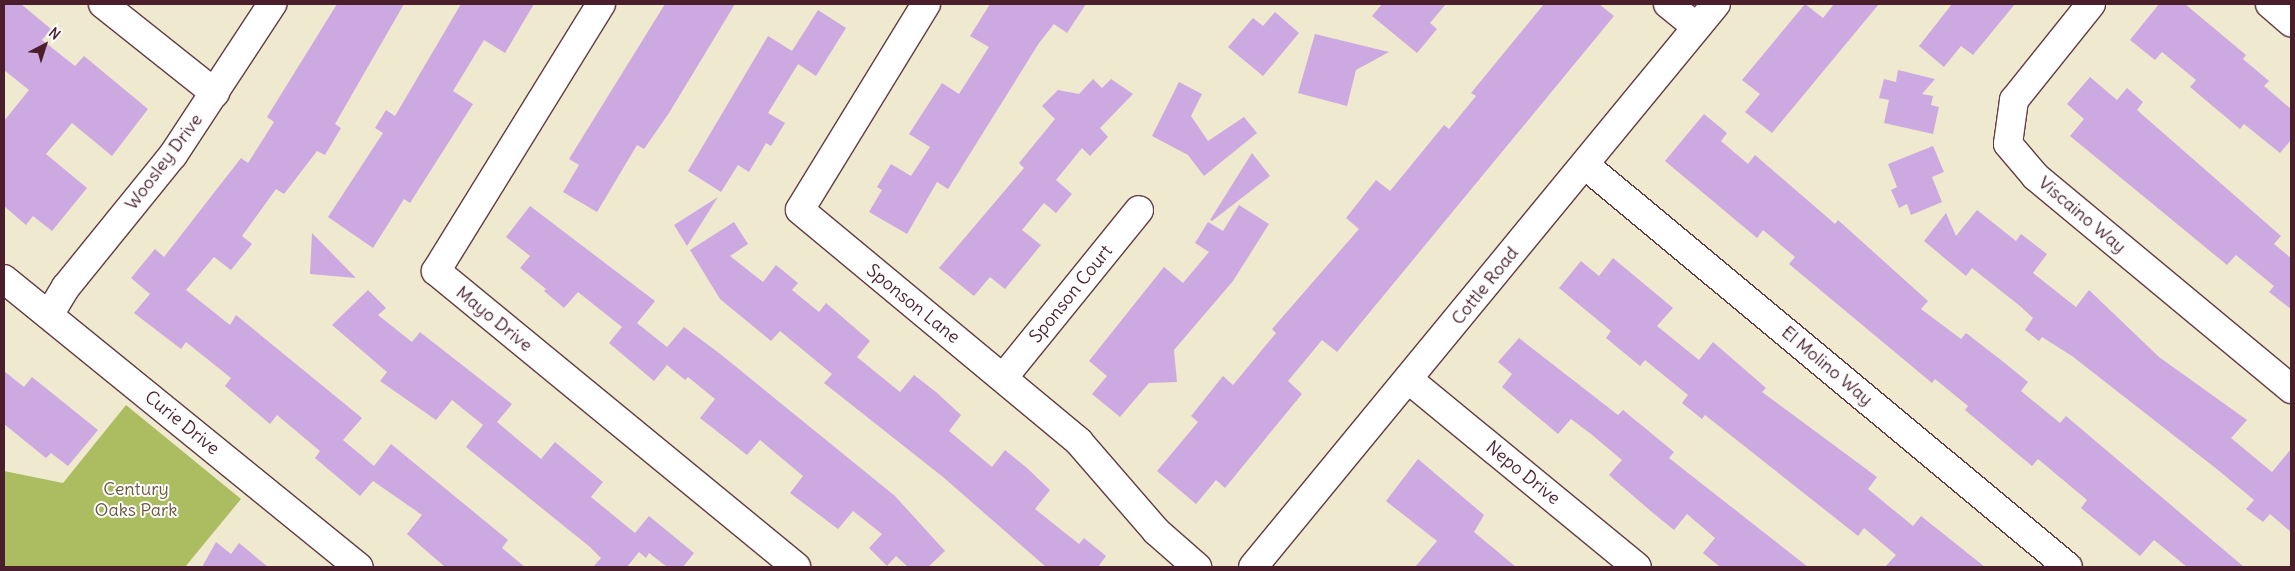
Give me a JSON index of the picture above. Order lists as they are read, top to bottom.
{
  "streets": {
    "street": [
      "Woosley Drive",
      "Viscaino Way",
      "Cottle Road",
      "Sponson Court",
      "Sponson Lane",
      "Mayo Drive",
      "El Molino Way",
      "Curie Drive",
      "Nepo Drive"
    ]
  },
  "crossings": [
    ["Woosley Drive", "Curie Drive"],
    ["Cottle Road", "El Molino Way"],
    ["Cottle Road", "Nepo Drive"],
    ["Sponson Court", "Sponson Lane"]
  ],
  "parks": ["Century Oaks Park"],
  "north": "top right"
}
